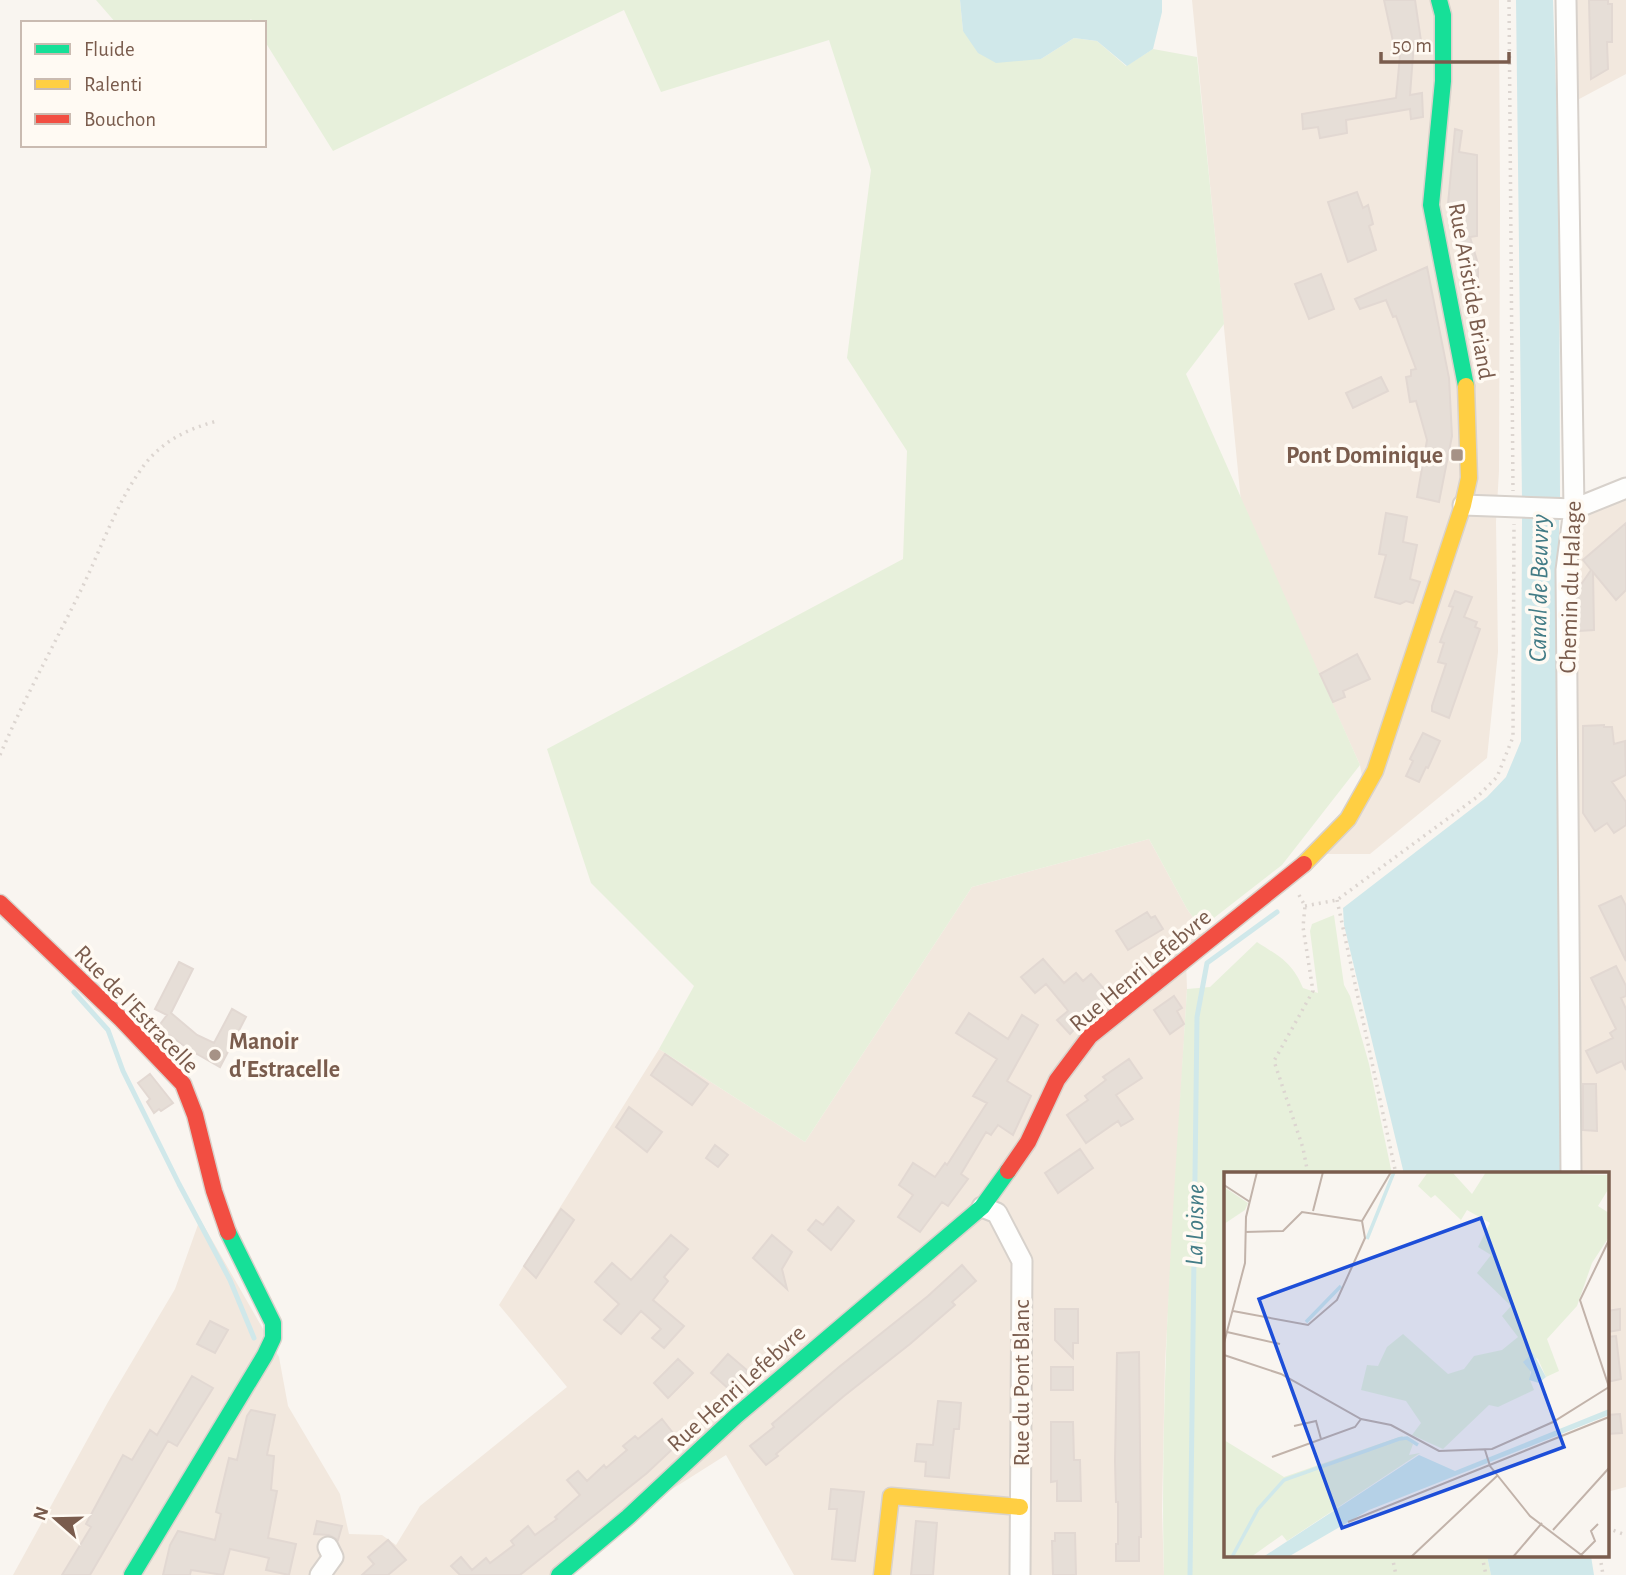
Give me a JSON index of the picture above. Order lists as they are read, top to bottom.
{
  "streets": {
    "street": [
      "Rue Aristide Briand",
      "Chemin du Halage",
      "Rue Henri Lefebvre",
      "Rue de l'Estracelle",
      "Rue du Pont Blanc"
    ]
  },
  "crossings": [
    ["Rue Aristide Briand", "Rue Henri Lefebvre"],
    ["Rue Henri Lefebvre", "Rue du Pont Blanc"]
  ],
  "water": ["Canal de Beuvry", "La Loisne"],
  "places": {
    "transit": ["Pont Dominique"],
    "other": ["Manoir d'Estracelle"]
  },
  "legend": ["Fluide", "Ralenti", "Bouchon"],
  "scale_bar": "50 m",
  "north": "left"
}
